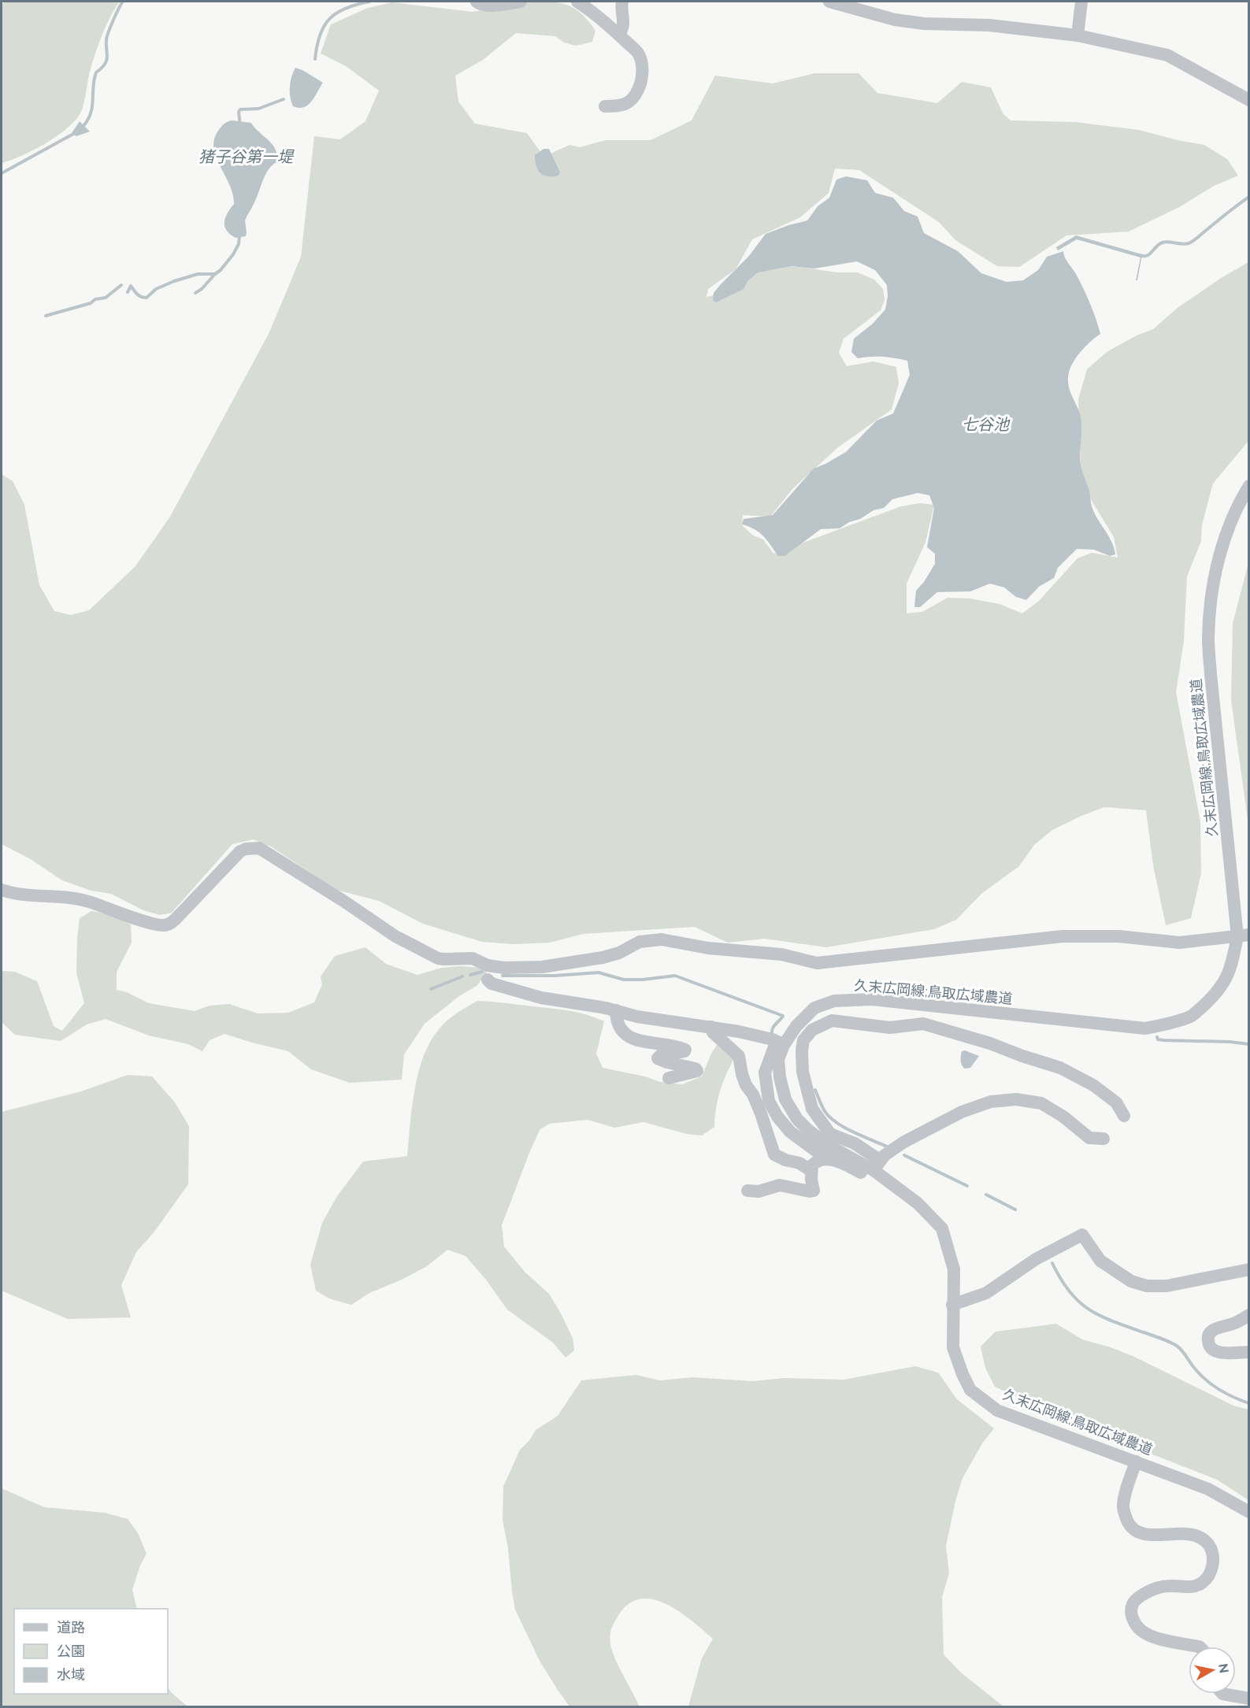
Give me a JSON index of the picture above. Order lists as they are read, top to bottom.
{
  "streets": {
    "street": ["久末広岡線;鳥取広域農道"]
  },
  "water": ["猪子谷第一堤", "七谷池"],
  "legend": ["道路", "公園", "水域"],
  "north": "right"
}
